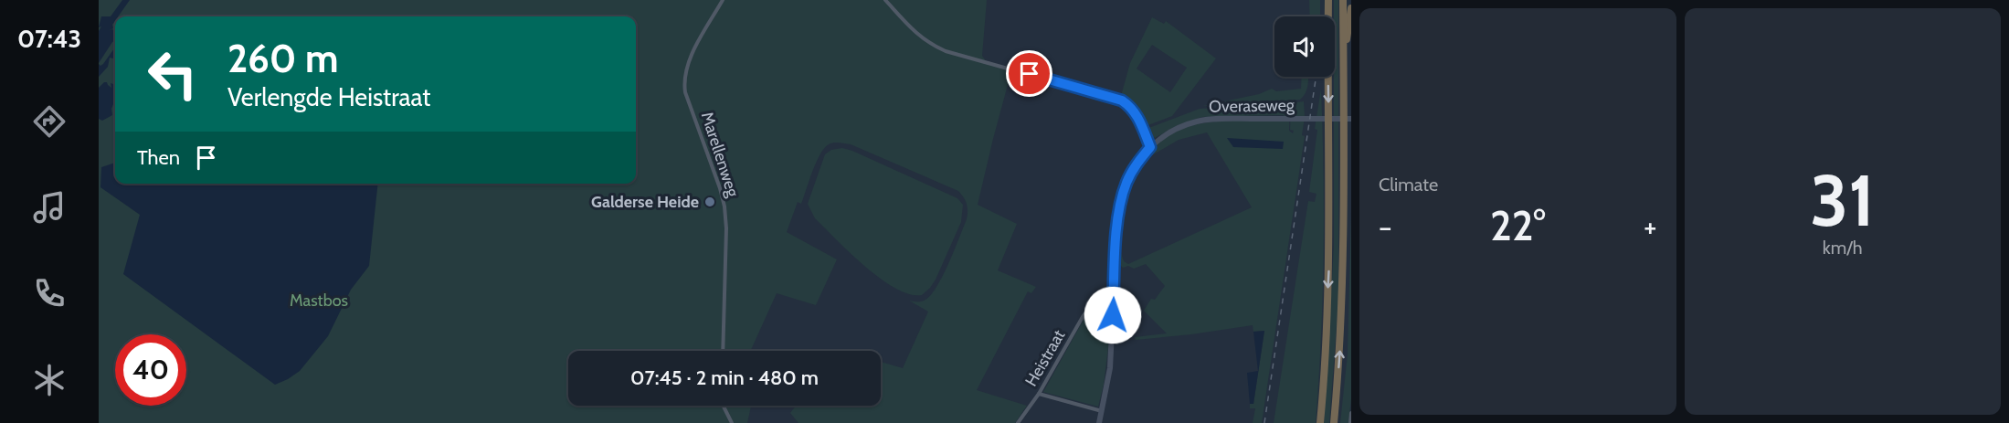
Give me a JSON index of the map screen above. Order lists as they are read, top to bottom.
{
  "streets": {
    "street": ["Overaseweg", "Marellenweg", "Heistraat"]
  },
  "crossings": [
    ["Overaseweg", "Heistraat"]
  ],
  "parks": ["Mastbos"],
  "places": ["Galderse Heide"],
  "page": {
    "tabs": "07:43",
    "tile": [
      "Climate",
      ["31", "km/h"]
    ],
    "turn": ["260 m", "Verlengde Heistraat"],
    "then": "Then",
    "heat": ["−", "22°", "+"],
    "limit": "40",
    "trip": "07:45 · 2 min · 480 m"
  }
}
